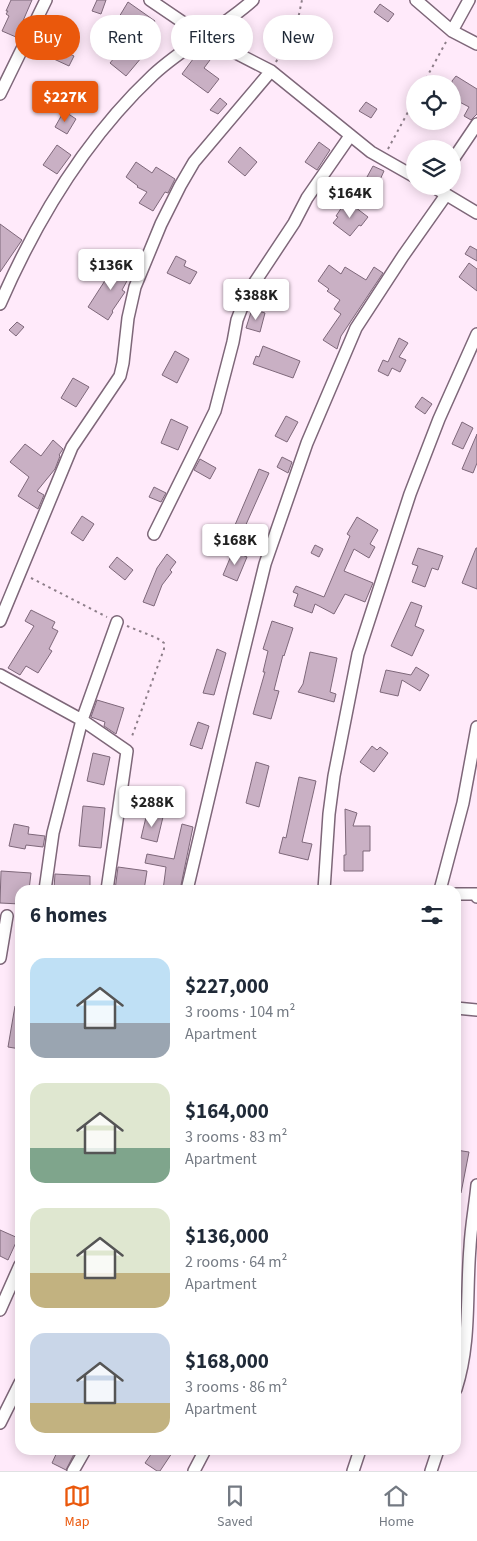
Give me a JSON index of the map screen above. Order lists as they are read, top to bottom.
{
  "page": {
    "chip": [
      "Buy",
      "Rent",
      "Filters",
      "New"
    ],
    "price": [
      "$227K",
      "$164K",
      "$136K",
      "$388K",
      "$168K",
      "$288K"
    ],
    "heading": "6 homes",
    "list": [
      {
        "name": "$227,000",
        "note": "3 rooms · 104 m² · Apartment"
      },
      {
        "name": "$164,000",
        "note": "3 rooms · 83 m² · Apartment"
      },
      {
        "name": "$136,000",
        "note": "2 rooms · 64 m² · Apartment"
      },
      {
        "name": "$168,000",
        "note": "3 rooms · 86 m² · Apartment"
      }
    ],
    "tabs": ["Map", "Saved", "Home"]
  }
}
